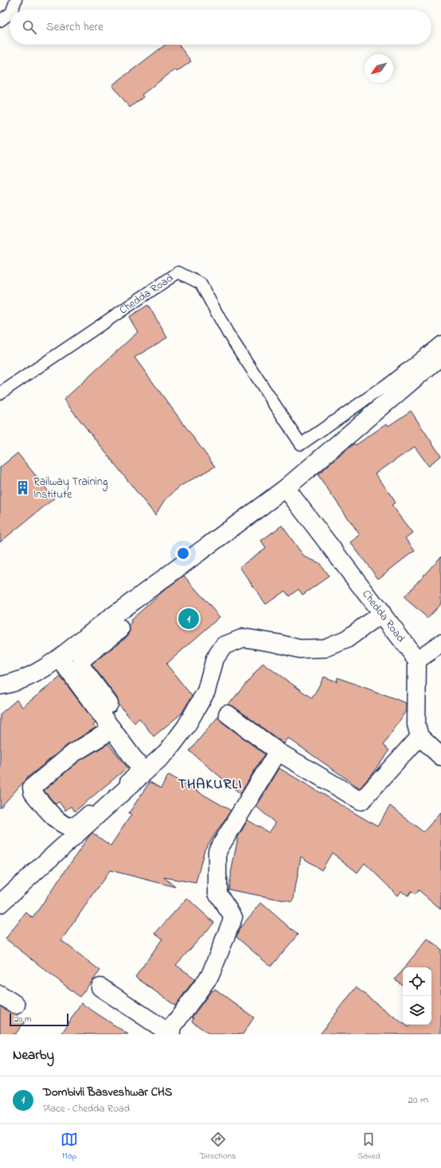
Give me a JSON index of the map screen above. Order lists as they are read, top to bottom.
{
  "streets": {
    "street": ["Chedda Road"]
  },
  "districts": ["THAKURLI"],
  "places": {
    "building": ["Railway Training Institute"]
  },
  "scale_bar": "20 m",
  "north": "bottom left",
  "page": {
    "search": "Search here",
    "pins": "1",
    "scale": "20 m",
    "heading": "Nearby",
    "list": [
      {
        "mark": "1",
        "name": "Dombivli Basveshwar CHS",
        "note": "Place · Chedda Road",
        "value": "20 m"
      }
    ],
    "nav": ["Map", "Directions", "Saved"]
  }
}
